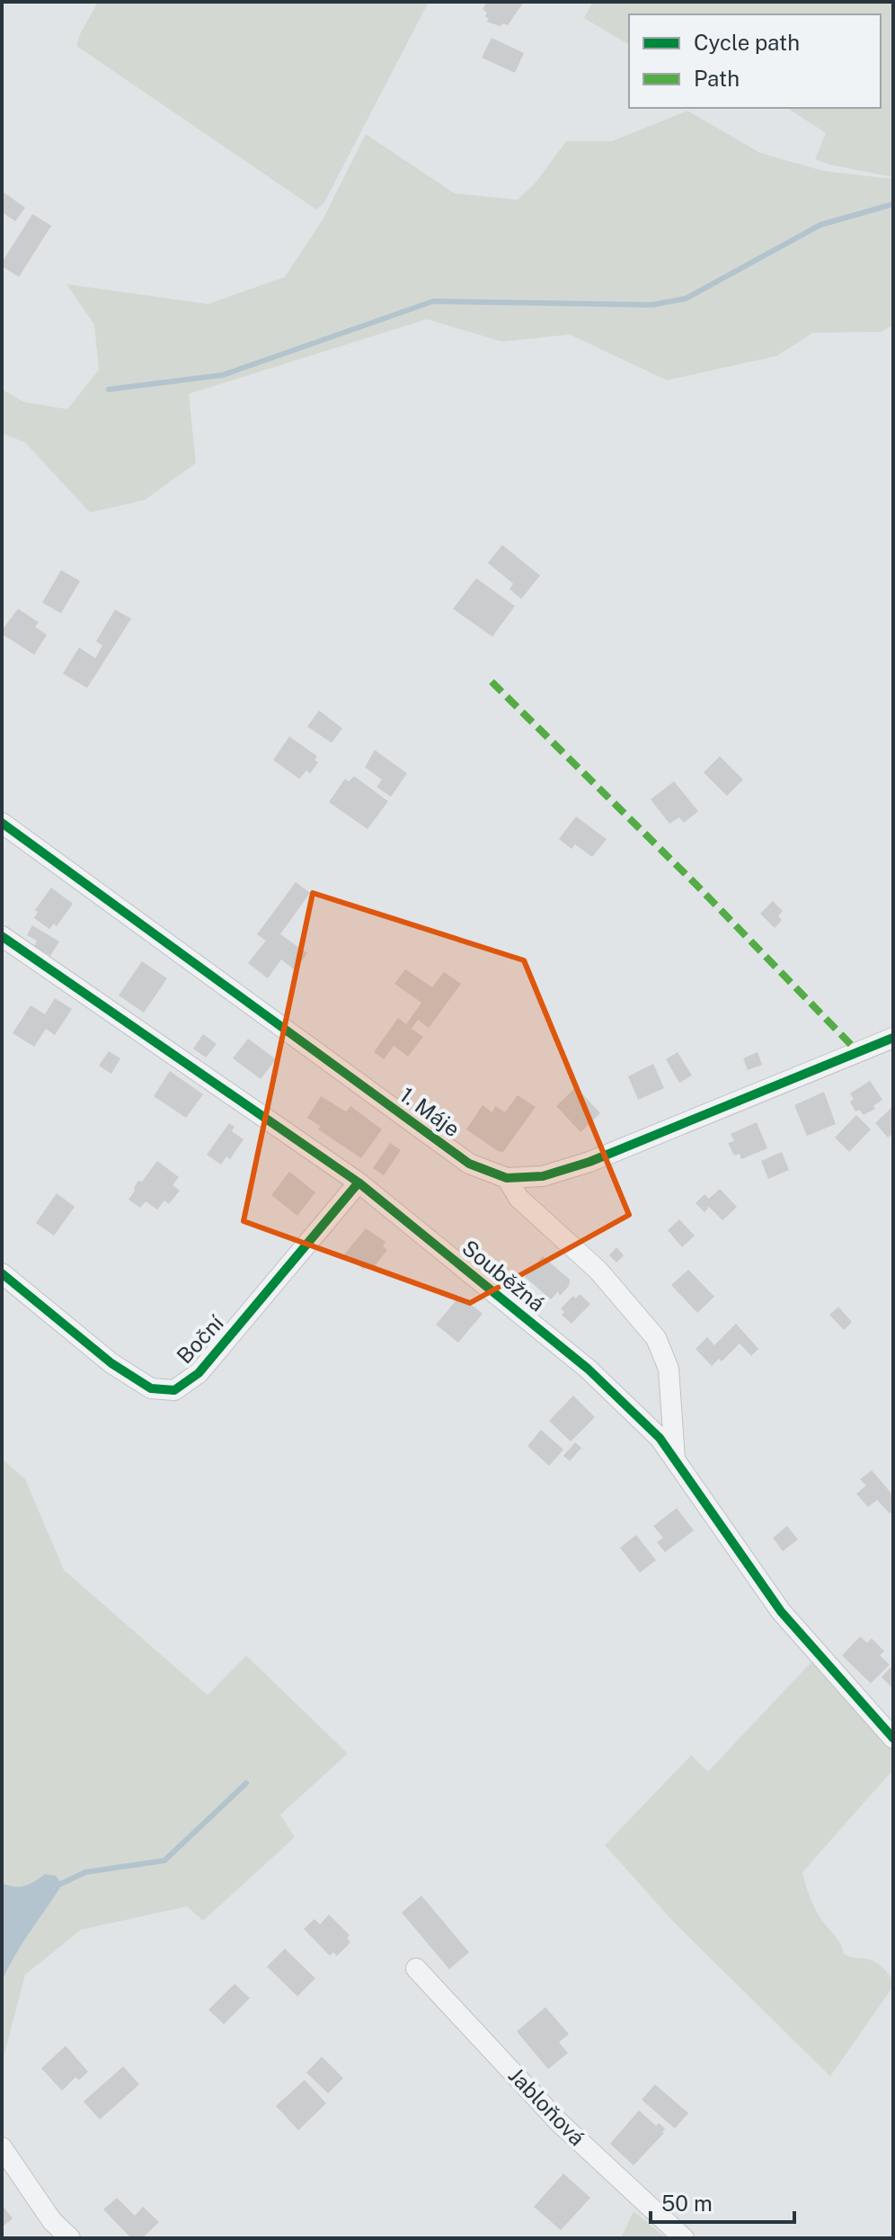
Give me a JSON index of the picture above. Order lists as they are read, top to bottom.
{
  "streets": {
    "street": [
      "1. Máje",
      "Souběžná",
      "Boční",
      "Jabloňová"
    ]
  },
  "crossings": [
    ["Souběžná", "Boční"]
  ],
  "legend": ["Cycle path", "Path"],
  "scale_bar": "50 m"
}
